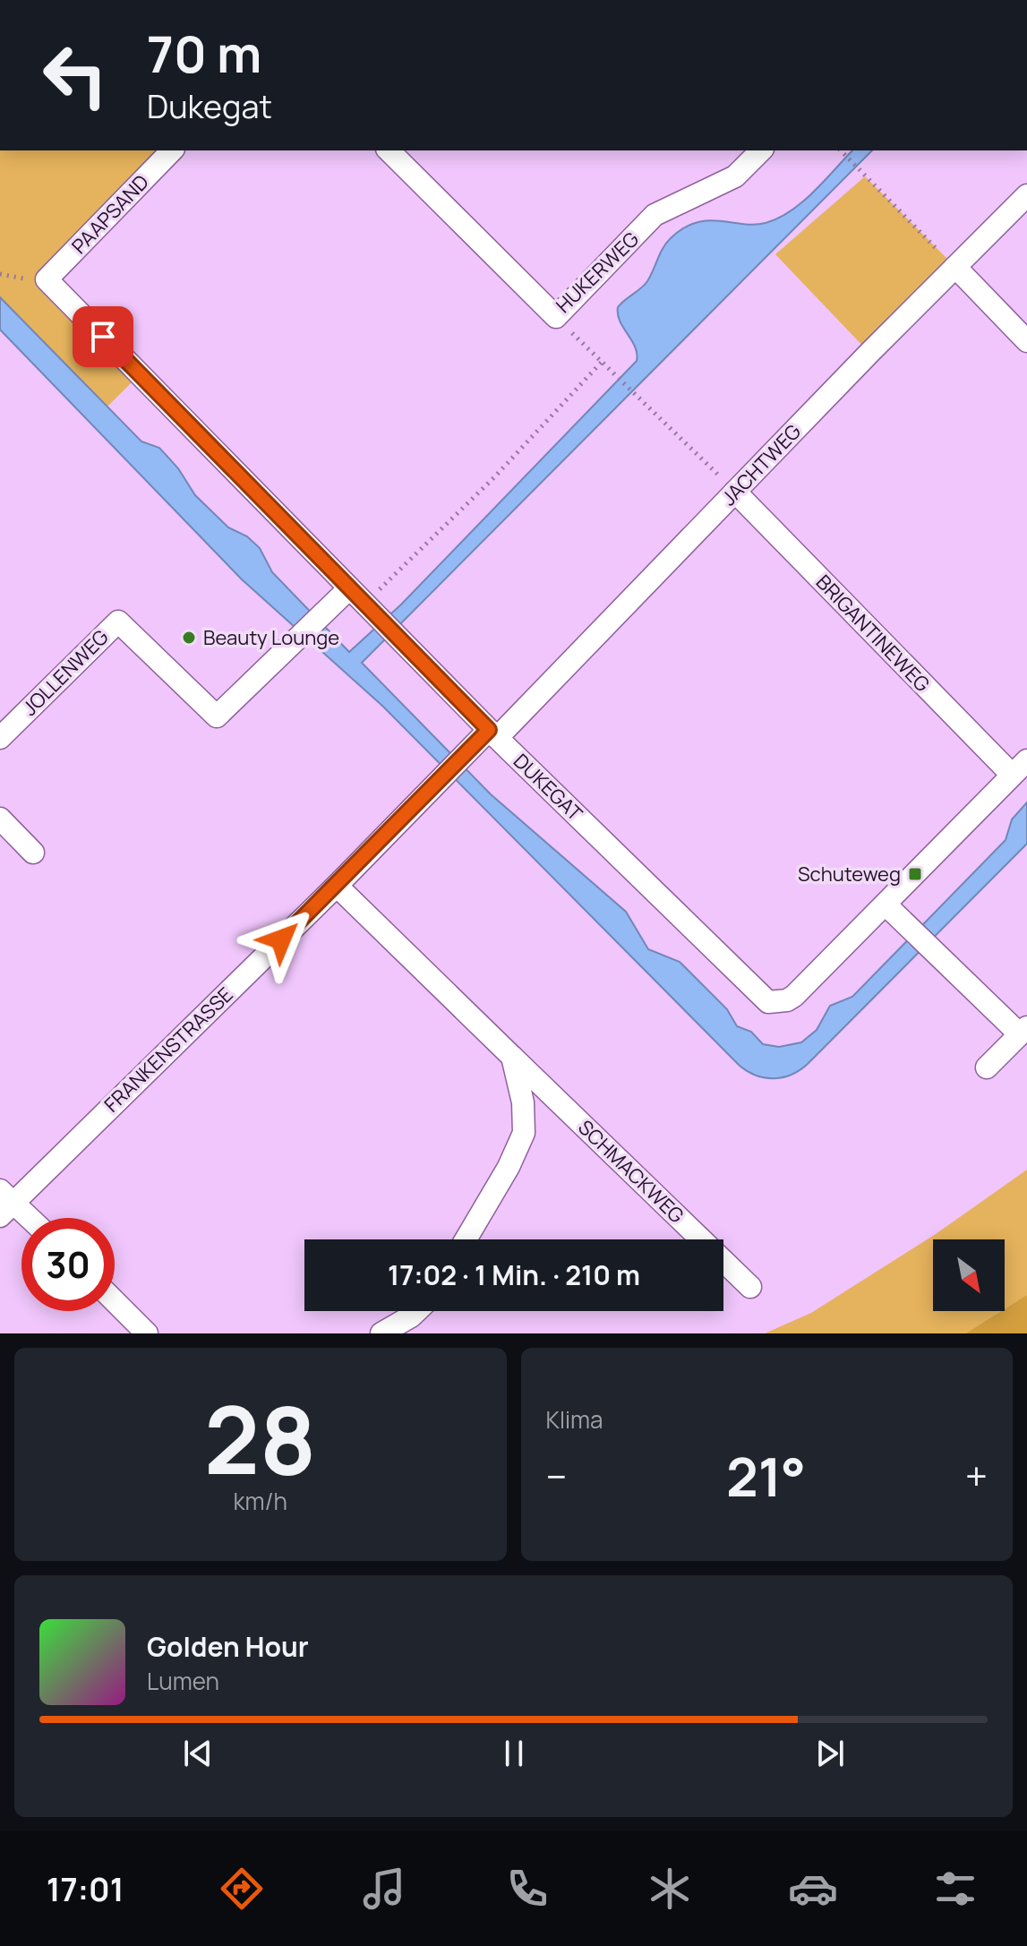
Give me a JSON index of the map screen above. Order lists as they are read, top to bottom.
{
  "streets": {
    "street": [
      "PAAPSAND",
      "HUKERWEG",
      "JACHTWEG",
      "BRIGANTINEWEG",
      "JOLLENWEG",
      "DUKEGAT",
      "FRANKENSTRASSE",
      "SCHMACKWEG"
    ]
  },
  "crossings": [
    ["PAAPSAND", "DUKEGAT"],
    ["JACHTWEG", "BRIGANTINEWEG"],
    ["JACHTWEG", "DUKEGAT"],
    ["JACHTWEG", "FRANKENSTRASSE"],
    ["JOLLENWEG", "DUKEGAT"],
    ["DUKEGAT", "FRANKENSTRASSE"],
    ["FRANKENSTRASSE", "SCHMACKWEG"]
  ],
  "places": {
    "other": ["Beauty Lounge"],
    "transit": ["Schuteweg"]
  },
  "north": "bottom right",
  "page": {
    "turn": ["70 m", "Dukegat"],
    "limit": "30",
    "trip": "17:02 · 1 Min. · 210 m",
    "tile": [
      ["28", "km/h"],
      "Klima"
    ],
    "heat": ["−", "21°", "+"],
    "song": ["Golden Hour", "Lumen"],
    "tabs": "17:01"
  }
}
